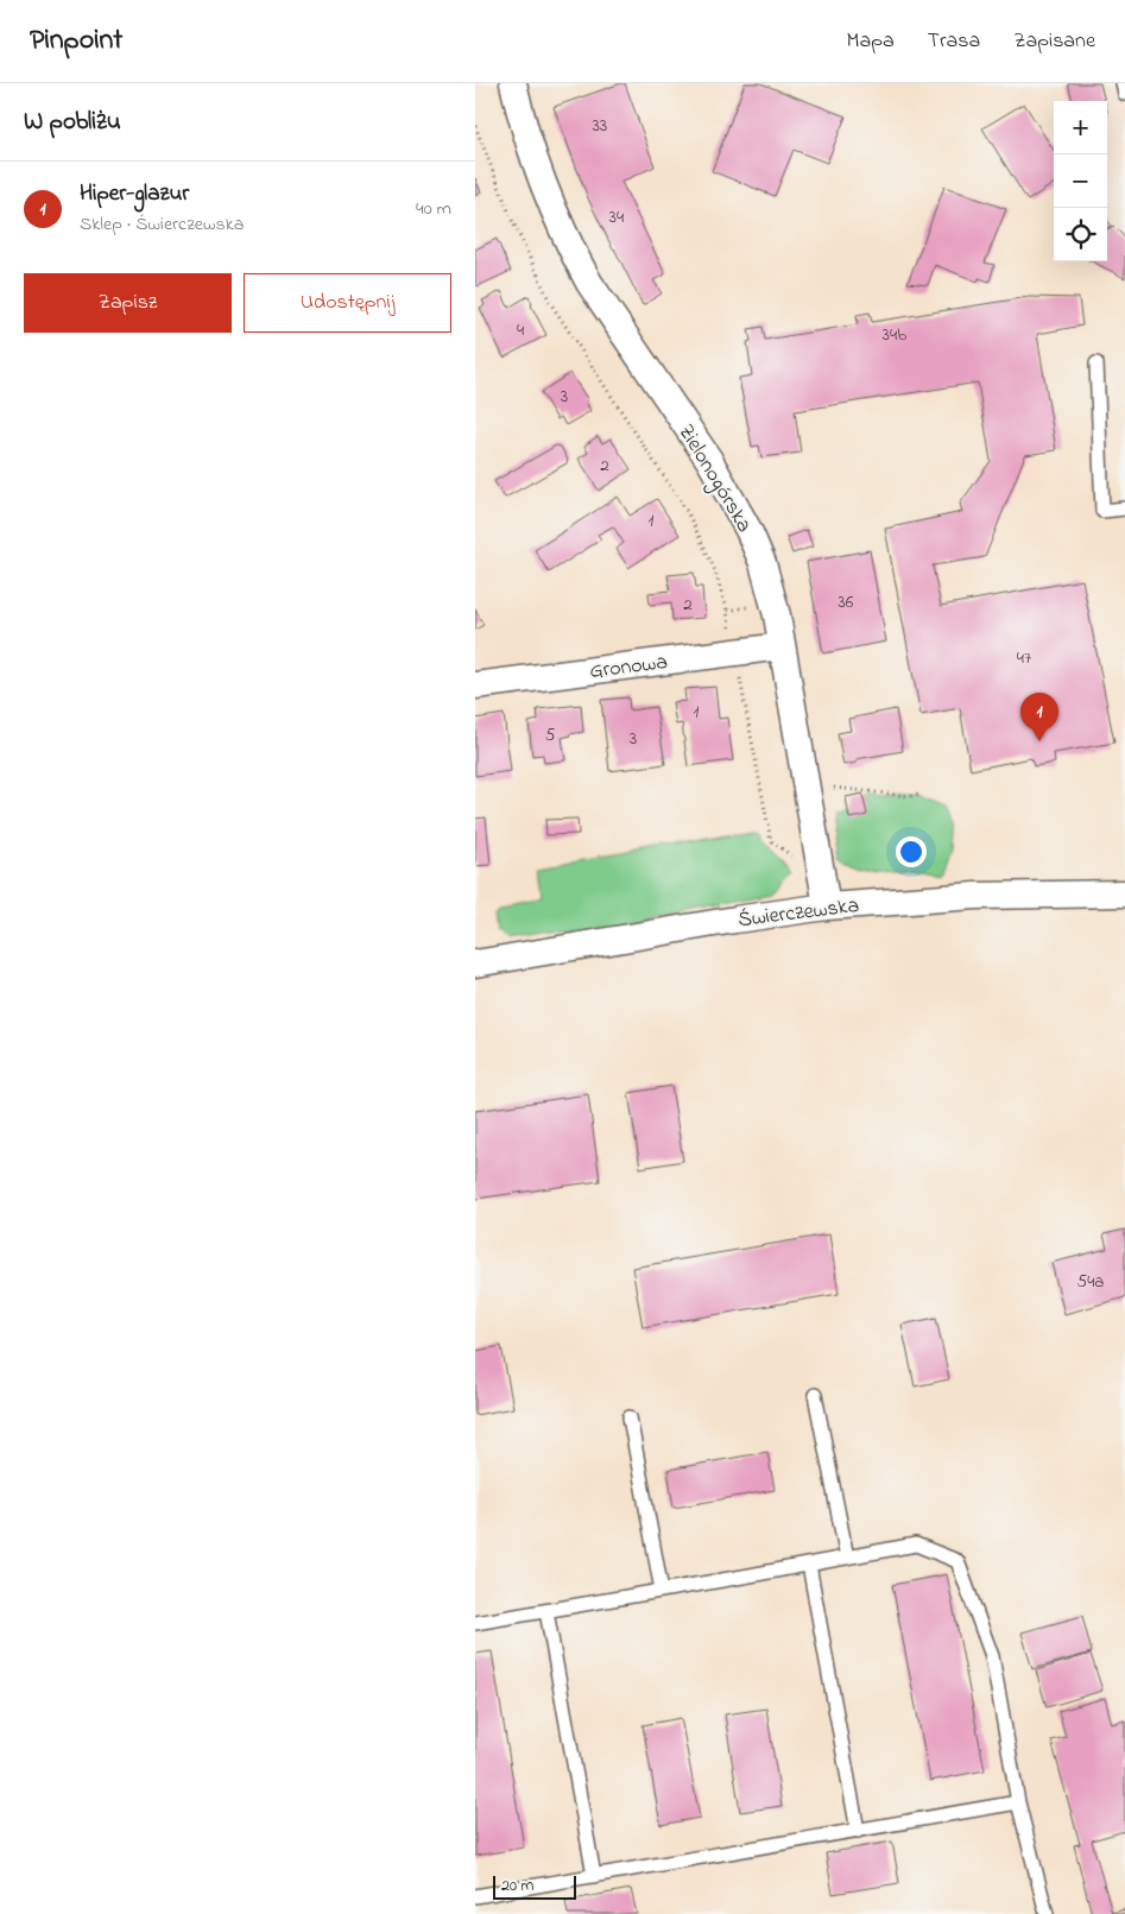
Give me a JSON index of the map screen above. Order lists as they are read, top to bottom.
{
  "streets": {
    "street": ["Zielonogórska", "Gronowa", "Świerczewska"]
  },
  "crossings": [
    ["Zielonogórska", "Gronowa"],
    ["Zielonogórska", "Świerczewska"]
  ],
  "house_numbers": [
    "33",
    "34",
    "4",
    "34b",
    "3",
    "2",
    "1",
    "36",
    "2",
    "47",
    "1",
    "5",
    "3",
    "54a"
  ],
  "scale_bar": "20 m",
  "page": {
    "header": "Pinpoint",
    "nav": ["Mapa", "Trasa", "Zapisane"],
    "heading": "W pobliżu",
    "map_buttons": ["+", "−"],
    "list": [
      {
        "mark": "1",
        "name": "Hiper-glazur",
        "note": "Sklep · Świerczewska",
        "value": "40 m"
      }
    ],
    "buttons": ["Zapisz", "Udostępnij"],
    "pins": "1",
    "scale": "20 m"
  }
}
